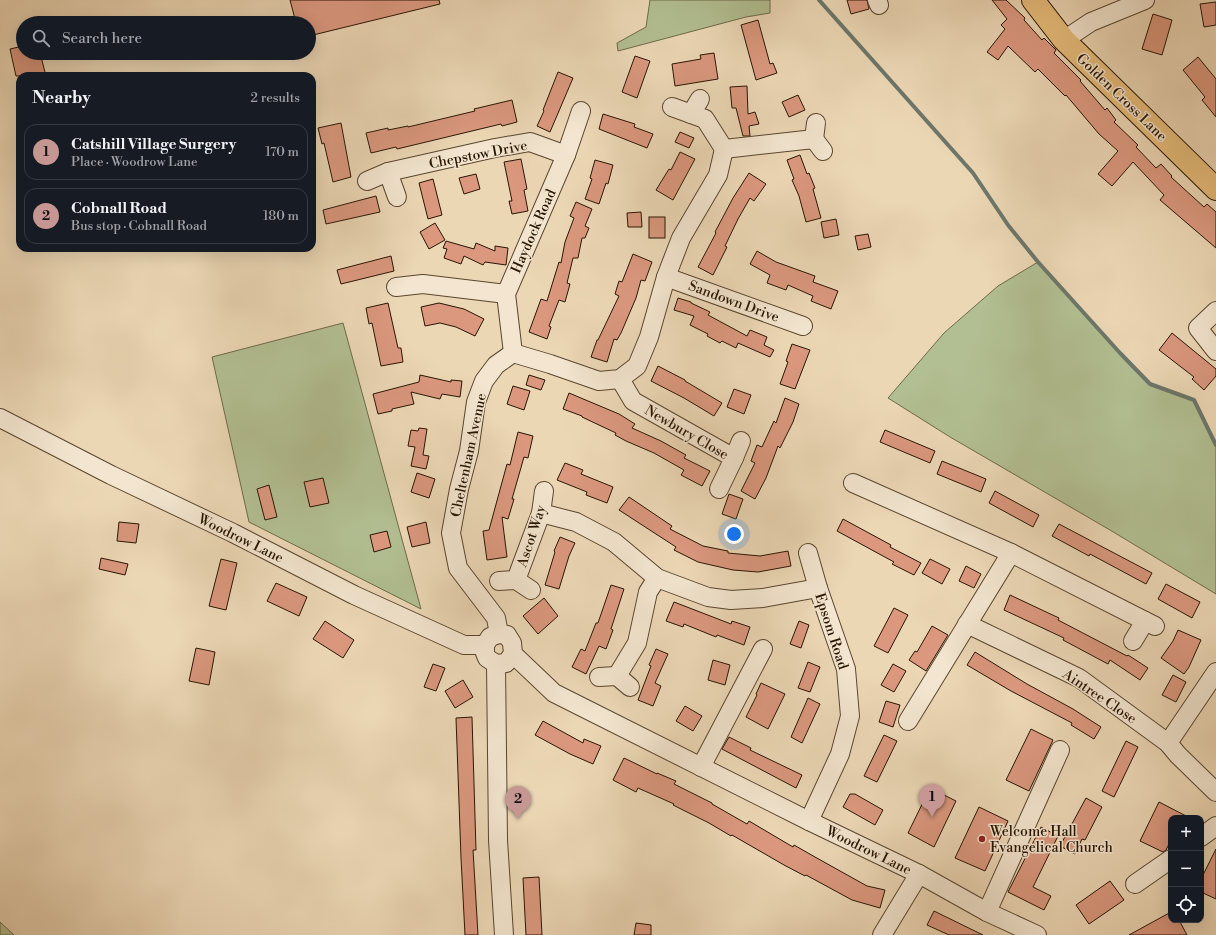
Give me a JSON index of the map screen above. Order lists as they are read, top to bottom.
{
  "streets": {
    "main road": ["Golden Cross Lane"],
    "street": [
      "Chepstow Drive",
      "Haydock Road",
      "Sandown Drive",
      "Newbury Close",
      "Cheltenham Avenue",
      "Ascot Way",
      "Woodrow Lane",
      "Epsom Road",
      "Aintree Close"
    ]
  },
  "crossings": [
    ["Chepstow Drive", "Haydock Road"],
    ["Haydock Road", "Cheltenham Avenue"],
    ["Cheltenham Avenue", "Woodrow Lane"],
    ["Woodrow Lane", "Epsom Road"]
  ],
  "places": ["Welcome Hall Evangelical Church"],
  "page": {
    "search": "Search here",
    "heading": ["Nearby", "2 results"],
    "list": [
      {
        "mark": "1",
        "name": "Catshill Village Surgery",
        "note": "Place · Woodrow Lane",
        "value": "170 m"
      },
      {
        "mark": "2",
        "name": "Cobnall Road",
        "note": "Bus stop · Cobnall Road",
        "value": "180 m"
      }
    ],
    "pins": ["1", "2"],
    "map_buttons": ["+", "−"]
  }
}
